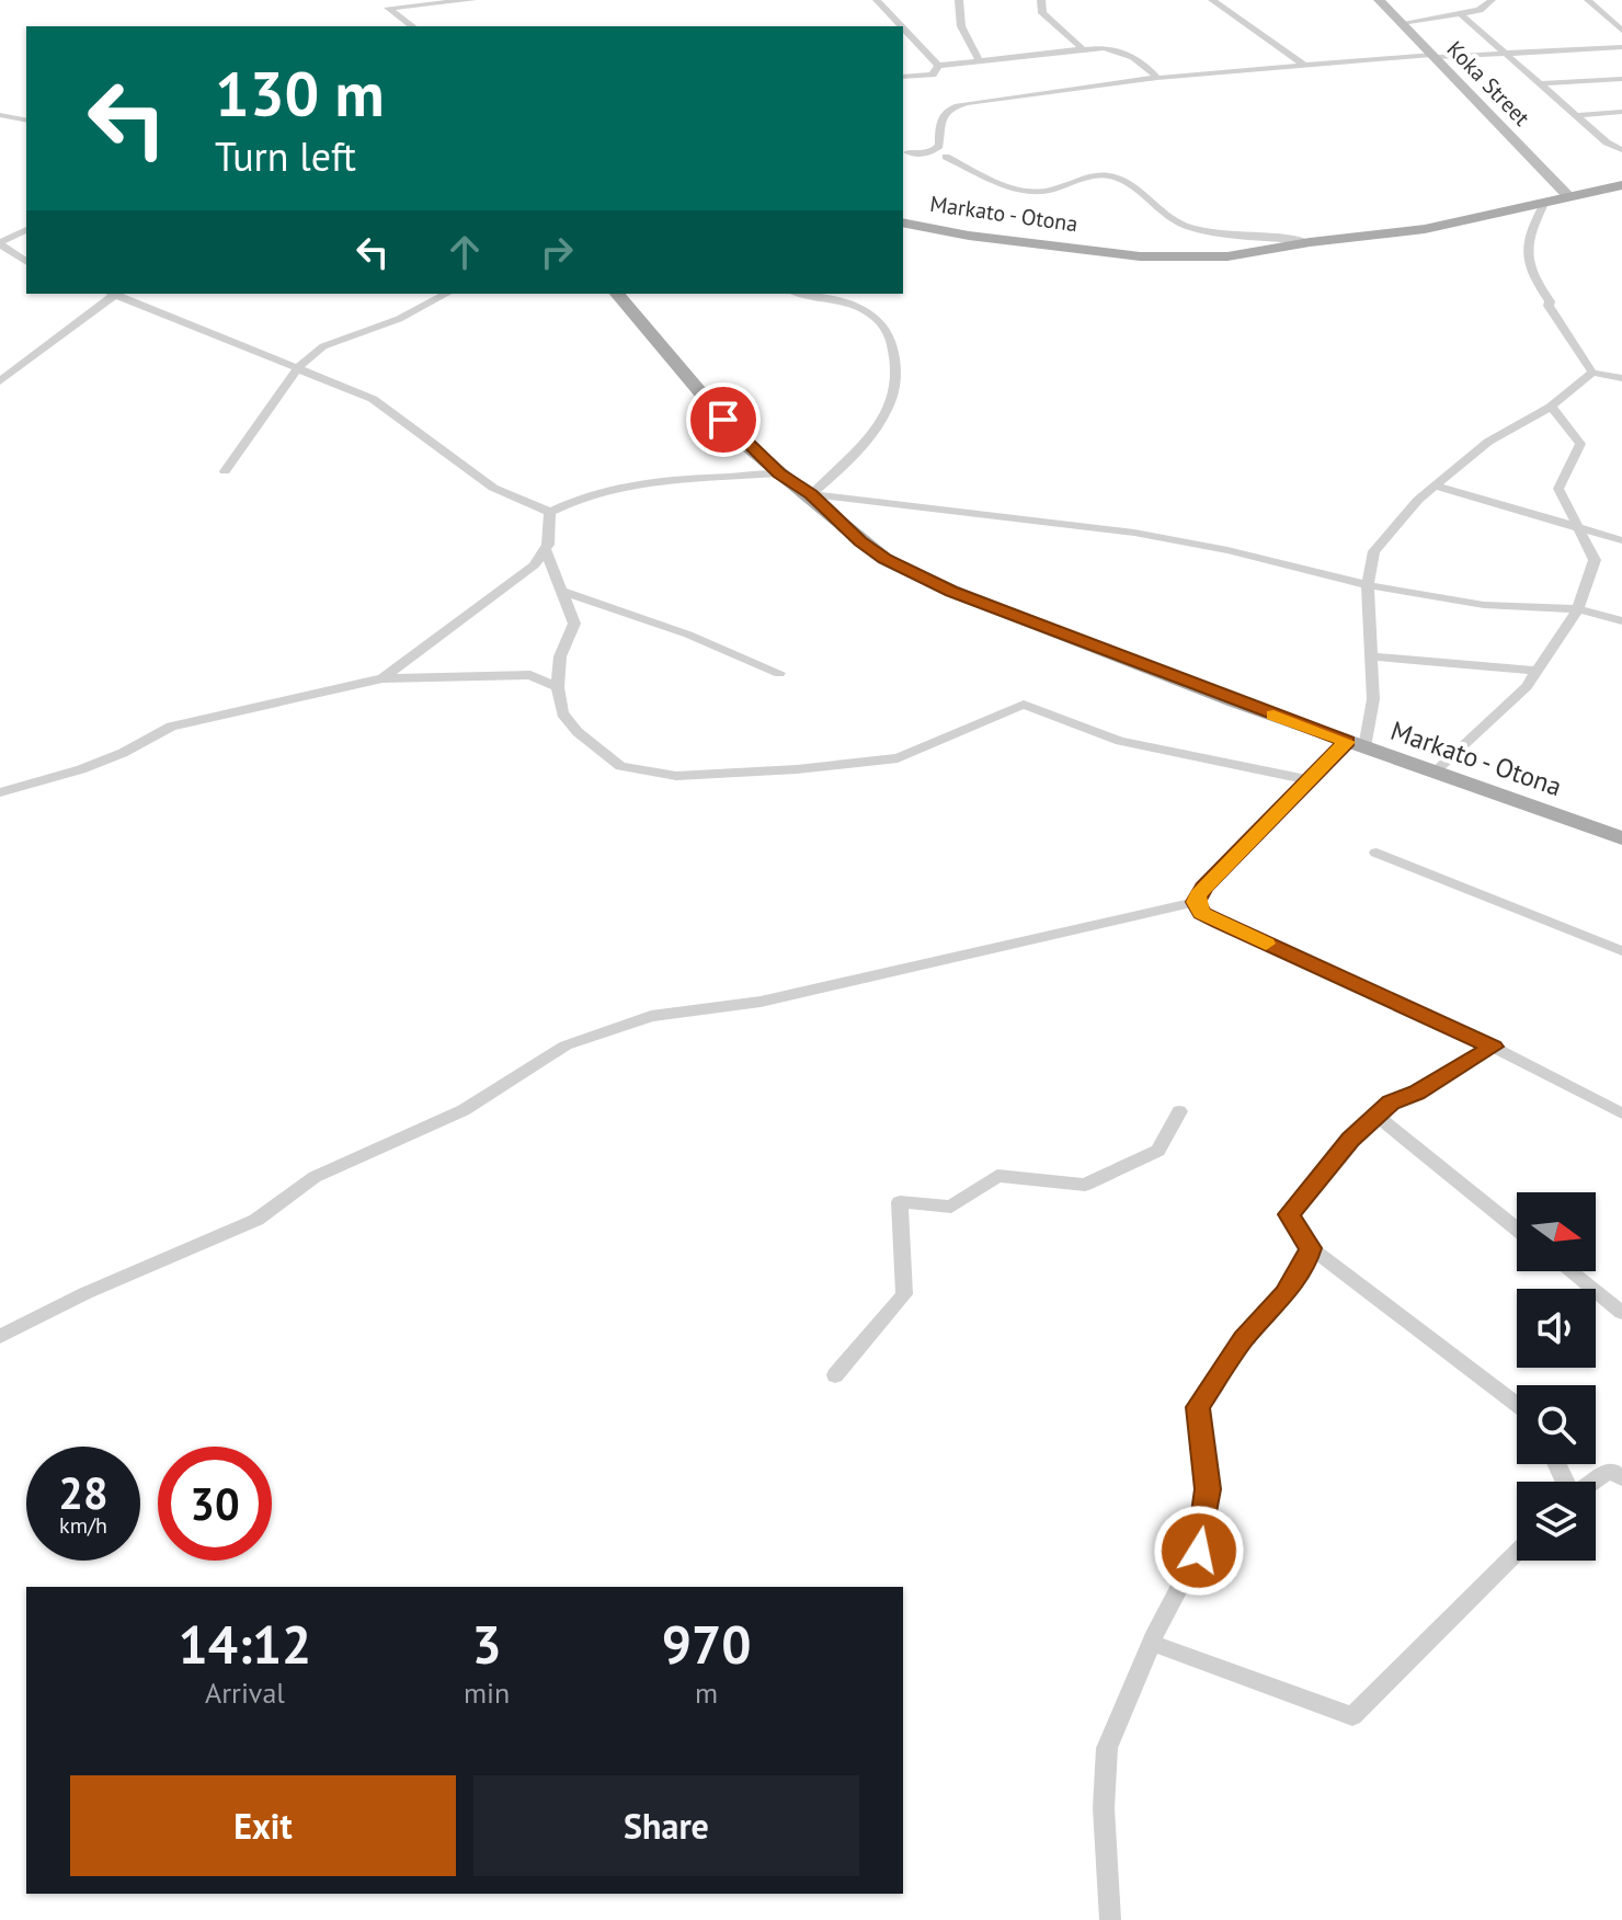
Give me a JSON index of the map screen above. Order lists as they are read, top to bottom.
{
  "streets": {
    "main road": ["Koka Street", "Markato - Otona"]
  },
  "crossings": [
    ["Koka Street", "Markato - Otona"]
  ],
  "north": "right",
  "page": {
    "turn": ["130 m", "Turn left"],
    "speed": "28 km/h",
    "limit": "30",
    "eta": [
      "14:12",
      "Arrival",
      "3",
      "min",
      "970",
      "m"
    ],
    "buttons": ["Exit", "Share"]
  }
}
